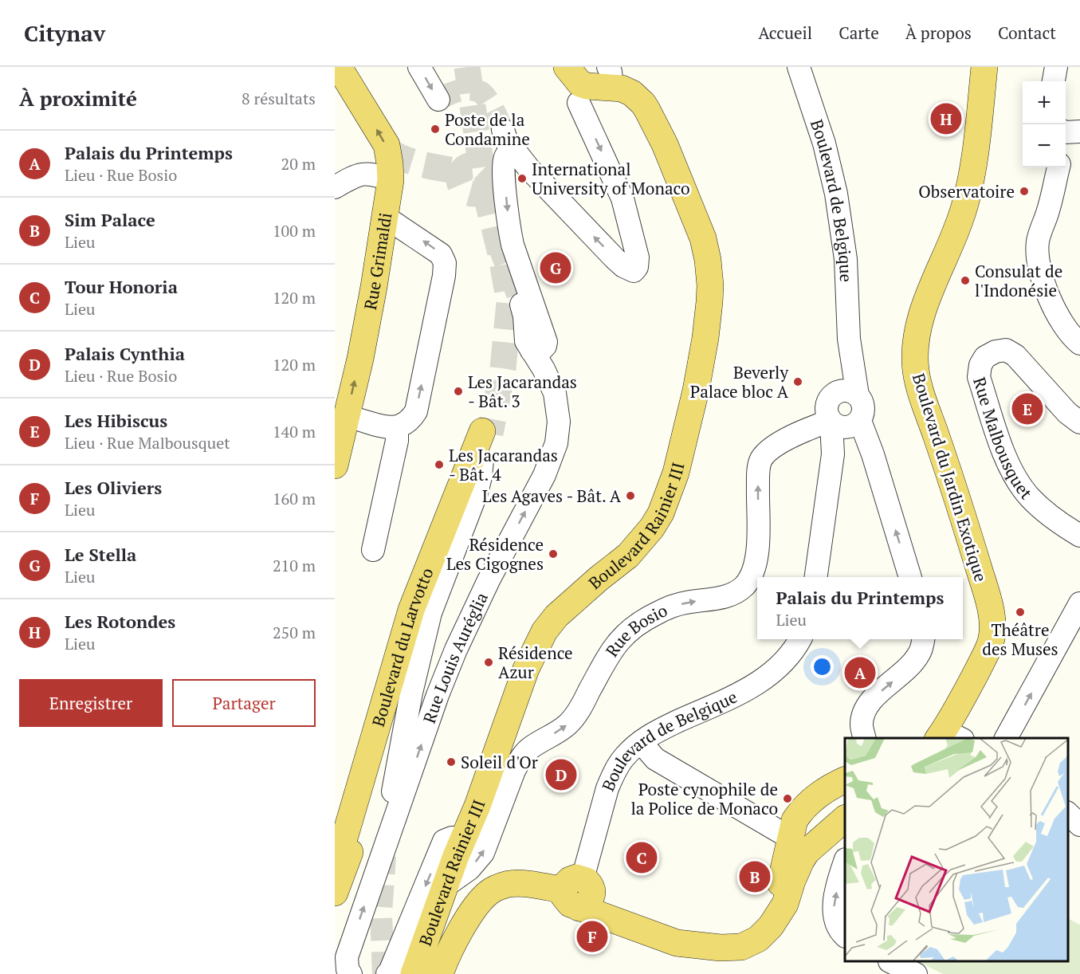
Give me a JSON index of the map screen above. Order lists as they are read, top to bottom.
{
  "streets": {
    "main road": [
      "Rue Grimaldi",
      "Boulevard du Jardin Exotique",
      "Boulevard Rainier III",
      "Boulevard du Larvotto"
    ],
    "street": [
      "Boulevard de Belgique",
      "Rue Malbousquet",
      "Rue Bosio",
      "Rue Louis Auréglia"
    ]
  },
  "crossings": [
    ["Boulevard Rainier III", "Rue Bosio"]
  ],
  "one_way": ["Rue Grimaldi"],
  "places": [
    "Poste de la Condamine",
    "International University of Monaco",
    "Observatoire",
    "Consulat de l'Indonésie",
    "Beverly Palace bloc A",
    "Les Jacarandas - Bât. 3",
    "Les Jacarandas - Bât. 4",
    "Les Agaves - Bât. A",
    "Résidence Les Cigognes",
    "Théâtre des Muses",
    "Résidence Azur",
    "Soleil d'Or",
    "Poste cynophile de la Police de Monaco"
  ],
  "page": {
    "header": "Citynav",
    "nav": [
      "Accueil",
      "Carte",
      "À propos",
      "Contact"
    ],
    "heading": ["À proximité", "8 résultats"],
    "map_buttons": ["+", "−"],
    "pins": [
      "H",
      "G",
      "E",
      "A",
      "D",
      "C",
      "B",
      "F"
    ],
    "list": [
      {
        "mark": "A",
        "name": "Palais du Printemps",
        "note": "Lieu · Rue Bosio",
        "value": "20 m"
      },
      {
        "mark": "B",
        "name": "Sim Palace",
        "note": "Lieu",
        "value": "100 m"
      },
      {
        "mark": "C",
        "name": "Tour Honoria",
        "note": "Lieu",
        "value": "120 m"
      },
      {
        "mark": "D",
        "name": "Palais Cynthia",
        "note": "Lieu · Rue Bosio",
        "value": "120 m"
      },
      {
        "mark": "E",
        "name": "Les Hibiscus",
        "note": "Lieu · Rue Malbousquet",
        "value": "140 m"
      },
      {
        "mark": "F",
        "name": "Les Oliviers",
        "note": "Lieu",
        "value": "160 m"
      },
      {
        "mark": "G",
        "name": "Le Stella",
        "note": "Lieu",
        "value": "210 m"
      },
      {
        "mark": "H",
        "name": "Les Rotondes",
        "note": "Lieu",
        "value": "250 m"
      }
    ],
    "popup": ["Palais du Printemps", "Lieu"],
    "buttons": ["Enregistrer", "Partager"]
  }
}
